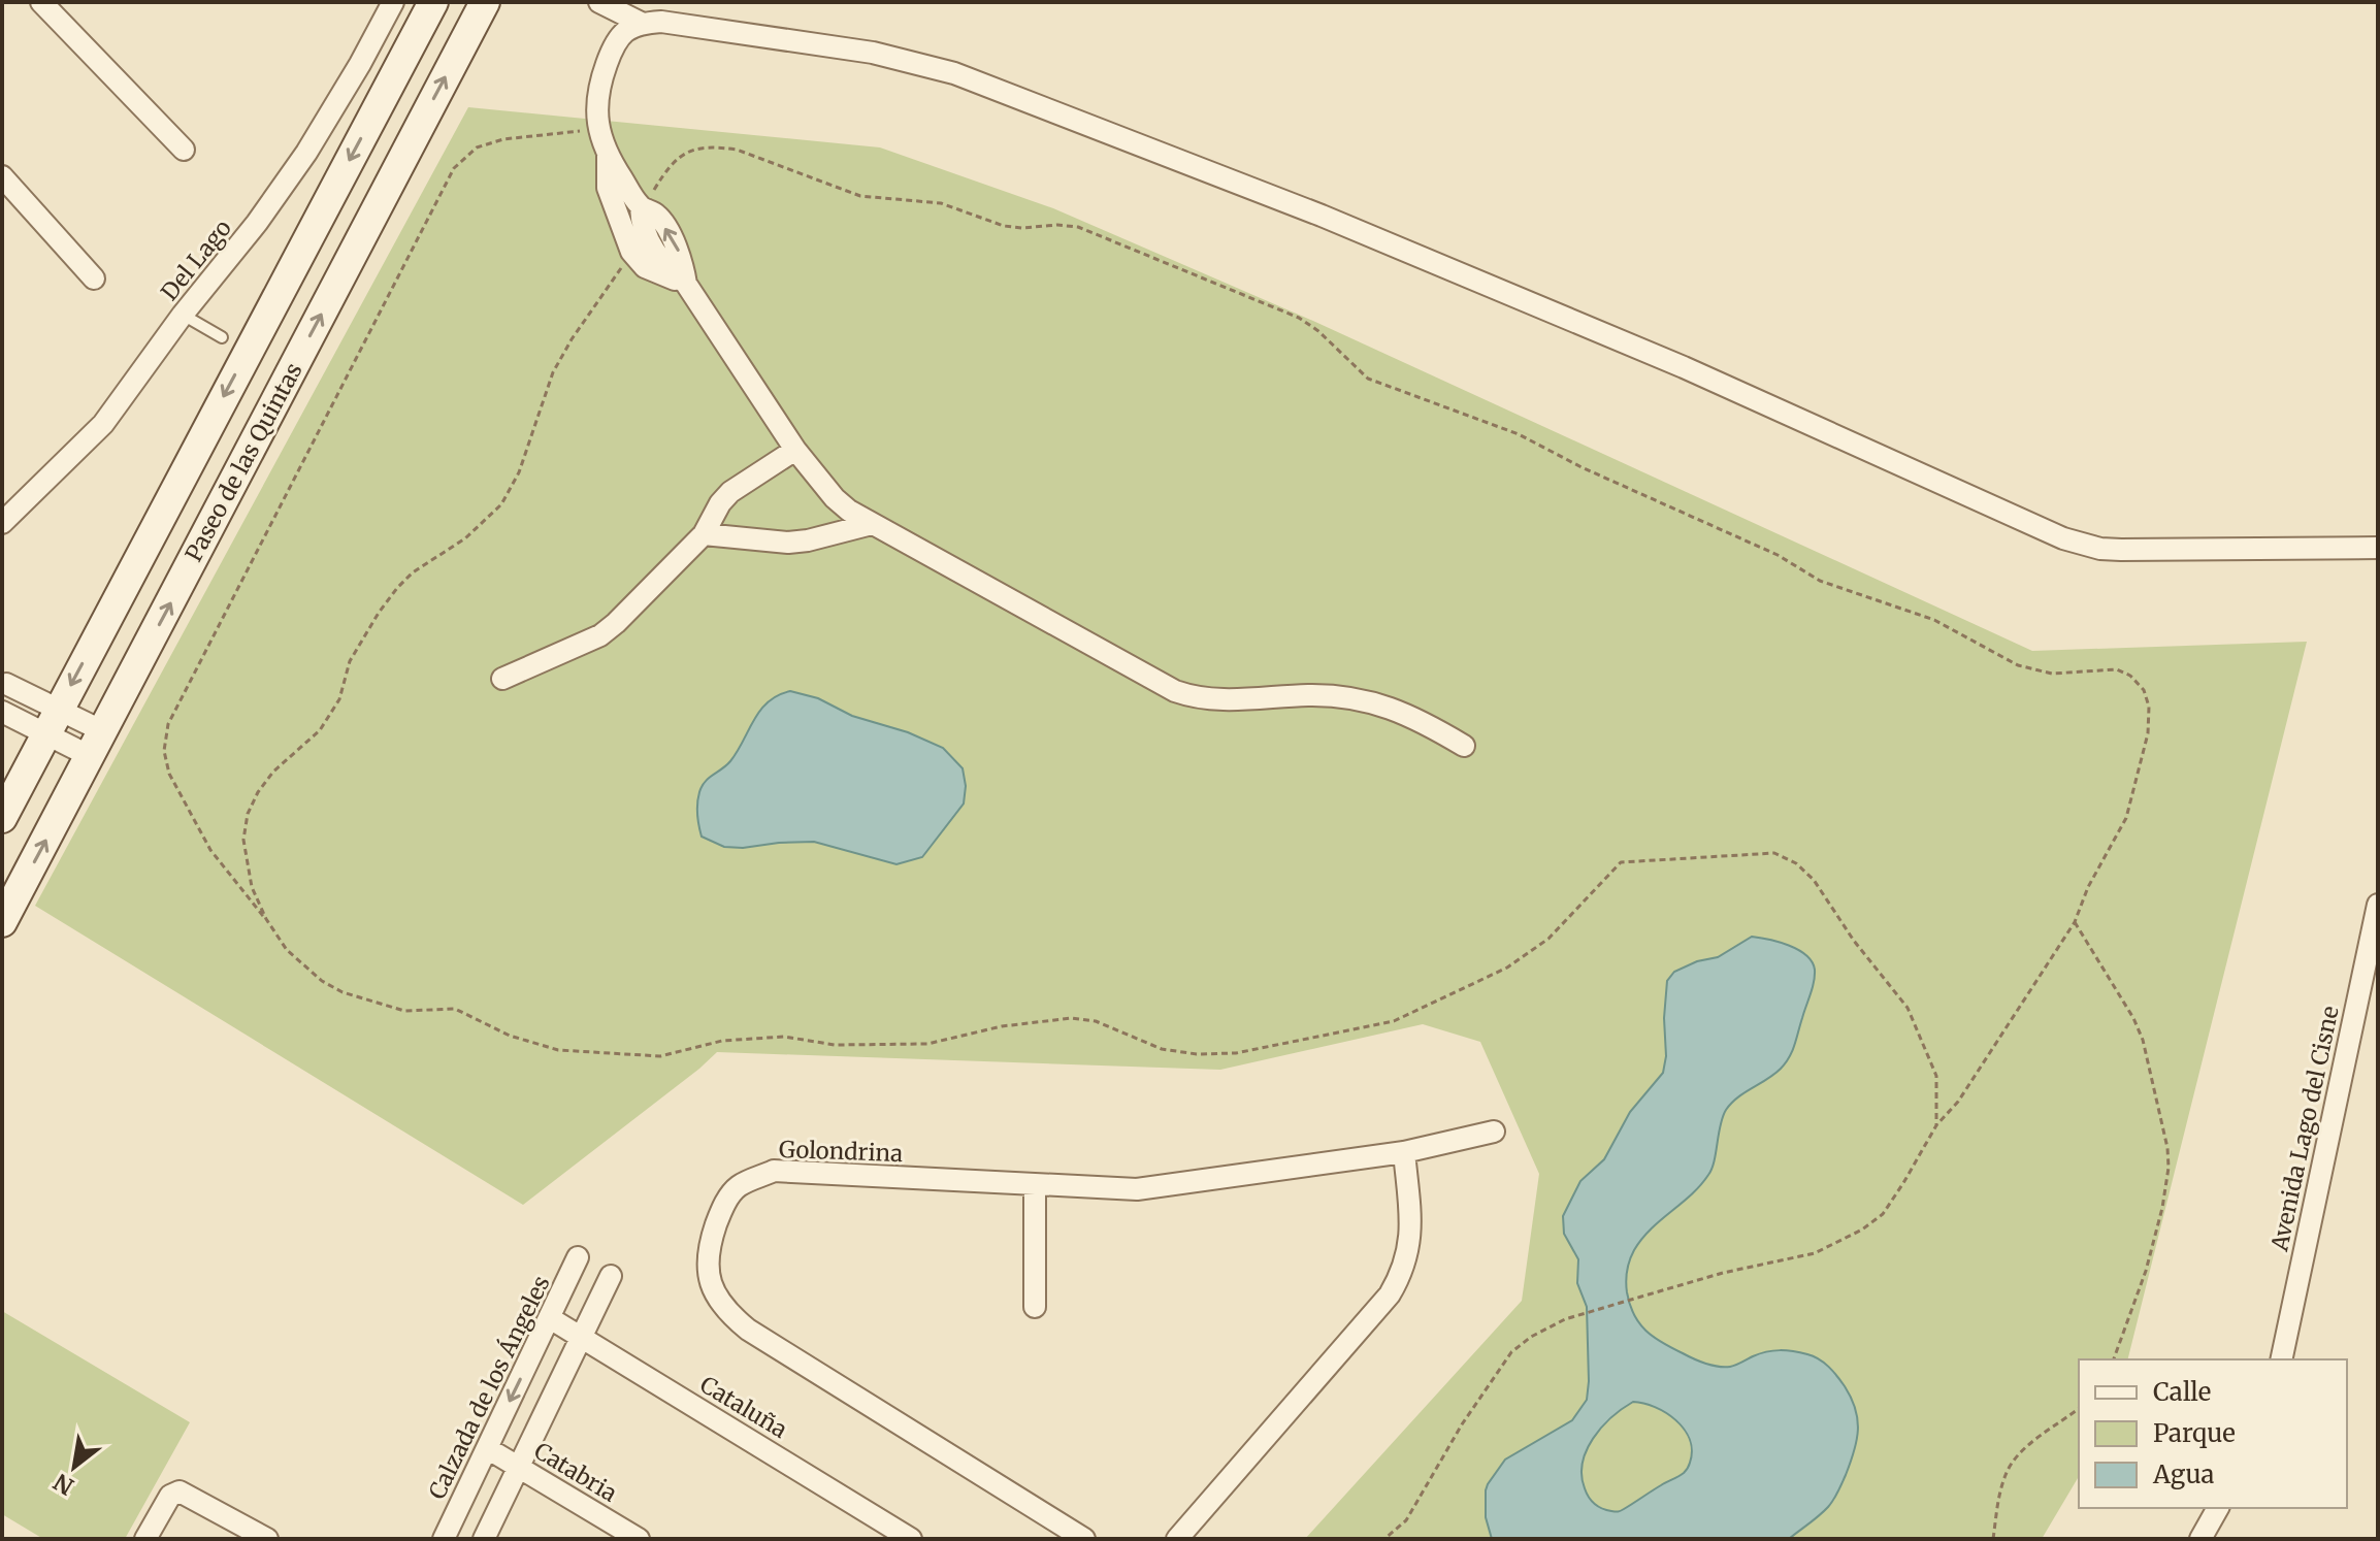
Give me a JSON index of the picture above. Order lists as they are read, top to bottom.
{
  "streets": {
    "main road": ["Paseo de las Quintas"],
    "street": [
      "Del Lago",
      "Avenida Lago del Cisne",
      "Golondrina",
      "Calzada de los Ángeles",
      "Cataluña",
      "Catabria"
    ]
  },
  "crossings": [
    ["Calzada de los Ángeles", "Cataluña"],
    ["Calzada de los Ángeles", "Catabria"]
  ],
  "legend": ["Calle", "Parque", "Agua"],
  "north": "bottom left"
}
